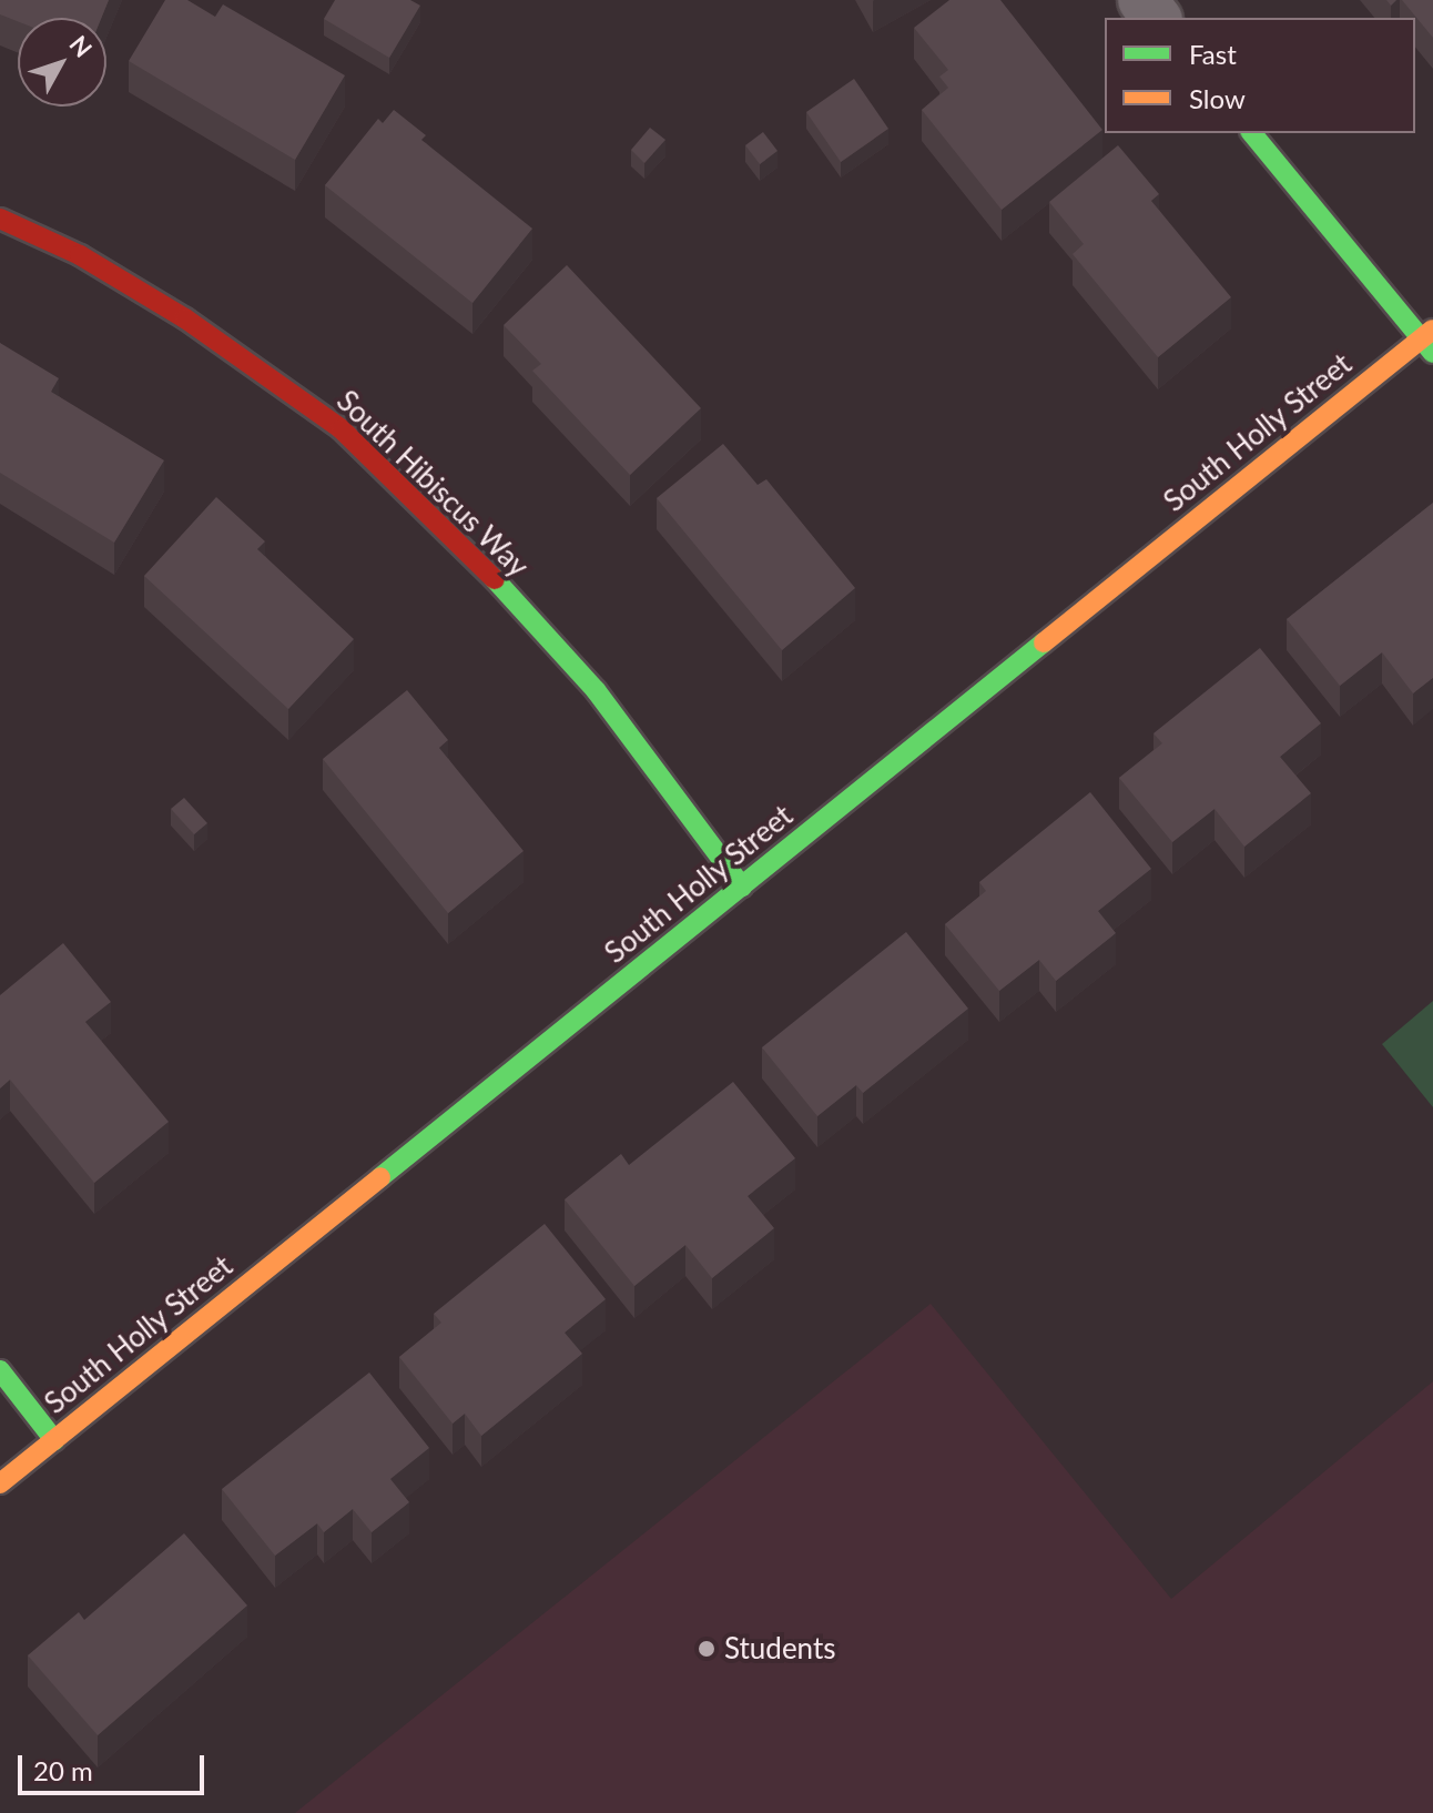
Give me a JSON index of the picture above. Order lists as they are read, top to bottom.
{
  "streets": {
    "street": ["South Holly Street", "South Hibiscus Way"]
  },
  "crossings": [
    ["South Holly Street", "South Hibiscus Way"]
  ],
  "places": ["Students"],
  "legend": ["Fast", "Slow"],
  "scale_bar": "20 m",
  "north": "top right"
}
